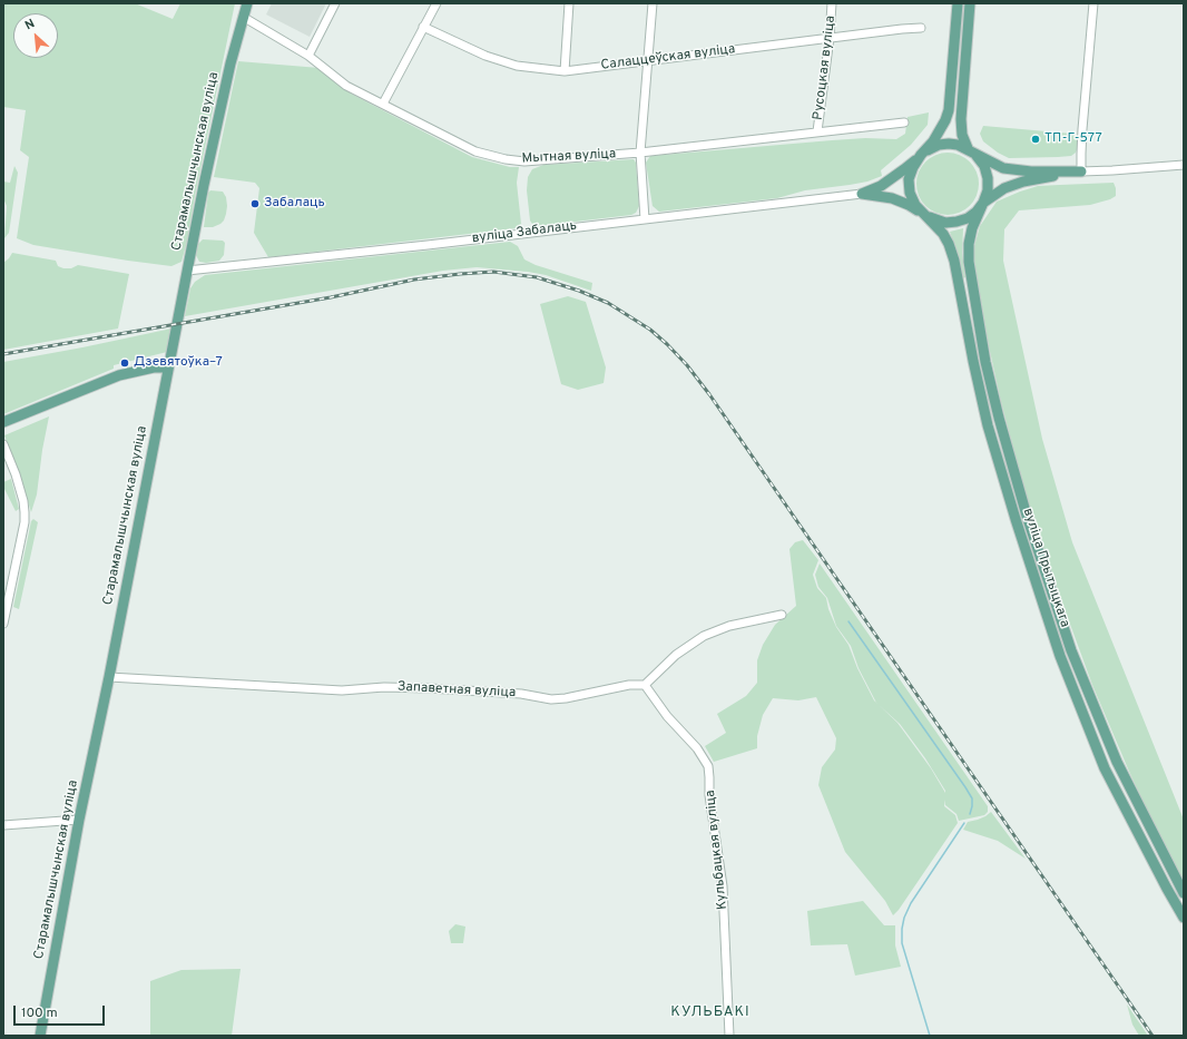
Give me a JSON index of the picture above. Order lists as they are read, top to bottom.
{
  "streets": {
    "main road": ["Старамалышчынская вуліца", "вуліца Прытыцкага"],
    "street": [
      "Салаццеўская вуліца",
      "Русоцкая вуліца",
      "Мытная вуліца",
      "вуліца Забалаць",
      "Запаветная вуліца",
      "Кульбацкая вуліца"
    ]
  },
  "crossings": [
    ["Салаццеўская вуліца", "Русоцкая вуліца"],
    ["Русоцкая вуліца", "Мытная вуліца"],
    ["Мытная вуліца", "Старамалышчынская вуліца"],
    ["Старамалышчынская вуліца", "вуліца Забалаць"],
    ["Старамалышчынская вуліца", "Запаветная вуліца"],
    ["Запаветная вуліца", "Кульбацкая вуліца"]
  ],
  "districts": ["КУЛЬБАКІ"],
  "places": ["ТП-Г-577", "Забалаць", "Дзевятоўка–7"],
  "scale_bar": "100 m",
  "north": "top left"
}
